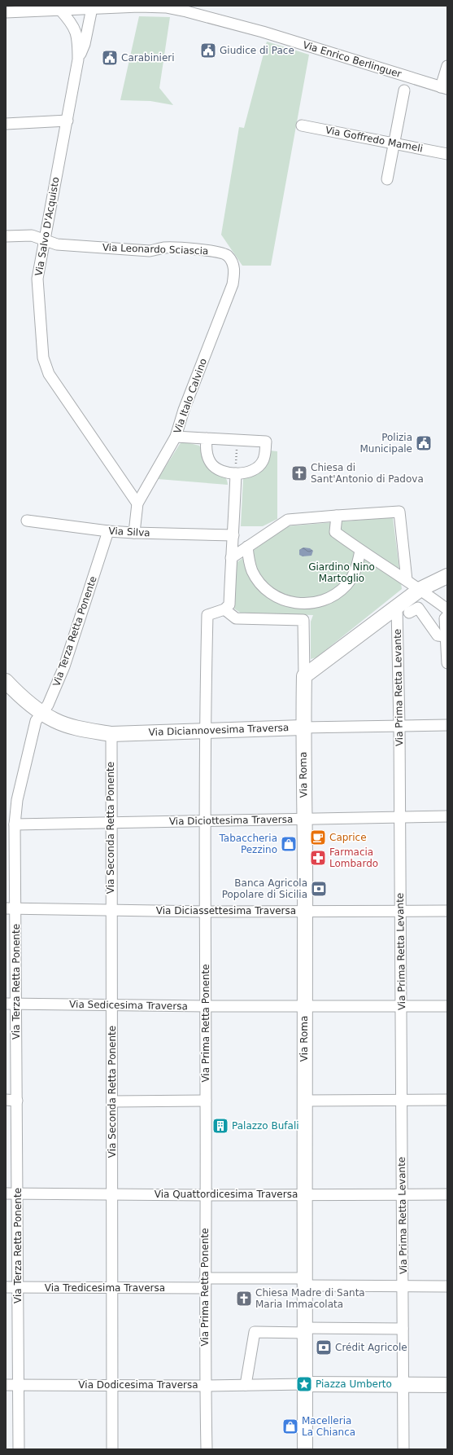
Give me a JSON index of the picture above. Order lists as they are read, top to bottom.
{
  "streets": {
    "street": [
      "Via Enrico Berlinguer",
      "Via Goffredo Mameli",
      "Via Salvo D'Acquisto",
      "Via Leonardo Sciascia",
      "Via Italo Calvino",
      "Via Silva",
      "Via Terza Retta Ponente",
      "Via Prima Retta Levante",
      "Via Diciannovesima Traversa",
      "Via Roma",
      "Via Diciottesima Traversa",
      "Via Seconda Retta Ponente",
      "Via Diciassettesima Traversa",
      "Via Sedicesima Traversa",
      "Via Prima Retta Ponente",
      "Via Quattordicesima Traversa",
      "Via Tredicesima Traversa",
      "Via Dodicesima Traversa"
    ]
  },
  "crossings": [
    ["Via Salvo D'Acquisto", "Via Leonardo Sciascia"],
    ["Via Salvo D'Acquisto", "Via Italo Calvino"],
    ["Via Leonardo Sciascia", "Via Italo Calvino"],
    ["Via Italo Calvino", "Via Silva"],
    ["Via Silva", "Via Terza Retta Ponente"],
    ["Via Terza Retta Ponente", "Via Diciannovesima Traversa"],
    ["Via Terza Retta Ponente", "Via Diciottesima Traversa"],
    ["Via Terza Retta Ponente", "Via Diciassettesima Traversa"],
    ["Via Terza Retta Ponente", "Via Sedicesima Traversa"],
    ["Via Terza Retta Ponente", "Via Quattordicesima Traversa"],
    ["Via Terza Retta Ponente", "Via Tredicesima Traversa"],
    ["Via Terza Retta Ponente", "Via Dodicesima Traversa"],
    ["Via Prima Retta Levante", "Via Diciannovesima Traversa"],
    ["Via Prima Retta Levante", "Via Diciottesima Traversa"],
    ["Via Prima Retta Levante", "Via Diciassettesima Traversa"],
    ["Via Prima Retta Levante", "Via Sedicesima Traversa"],
    ["Via Prima Retta Levante", "Via Quattordicesima Traversa"],
    ["Via Prima Retta Levante", "Via Tredicesima Traversa"],
    ["Via Diciannovesima Traversa", "Via Roma"],
    ["Via Diciannovesima Traversa", "Via Seconda Retta Ponente"],
    ["Via Diciannovesima Traversa", "Via Prima Retta Ponente"],
    ["Via Roma", "Via Diciottesima Traversa"],
    ["Via Roma", "Via Diciassettesima Traversa"],
    ["Via Roma", "Via Sedicesima Traversa"],
    ["Via Roma", "Via Quattordicesima Traversa"],
    ["Via Roma", "Via Tredicesima Traversa"],
    ["Via Roma", "Via Dodicesima Traversa"],
    ["Via Diciottesima Traversa", "Via Seconda Retta Ponente"],
    ["Via Diciottesima Traversa", "Via Prima Retta Ponente"],
    ["Via Seconda Retta Ponente", "Via Diciassettesima Traversa"],
    ["Via Seconda Retta Ponente", "Via Sedicesima Traversa"],
    ["Via Seconda Retta Ponente", "Via Quattordicesima Traversa"],
    ["Via Seconda Retta Ponente", "Via Tredicesima Traversa"],
    ["Via Seconda Retta Ponente", "Via Dodicesima Traversa"],
    ["Via Diciassettesima Traversa", "Via Prima Retta Ponente"],
    ["Via Sedicesima Traversa", "Via Prima Retta Ponente"],
    ["Via Prima Retta Ponente", "Via Quattordicesima Traversa"],
    ["Via Prima Retta Ponente", "Via Tredicesima Traversa"],
    ["Via Prima Retta Ponente", "Via Dodicesima Traversa"]
  ],
  "parks": ["Giardino Nino Martoglio"],
  "places": {
    "public building": ["Giudice di Pace", "Carabinieri", "Polizia Municipale"],
    "church": ["Chiesa di Sant'Antonio di Padova", "Chiesa Madre di Santa Maria Immacolata"],
    "cafe": ["Caprice"],
    "shop": ["Tabaccheria Pezzino", "Macelleria La Chianca"],
    "pharmacy": ["Farmacia Lombardo"],
    "bank": ["Banca Agricola Popolare di Sicilia", "Crédit Agricole"],
    "building": ["Palazzo Bufali"],
    "place": ["Piazza Umberto"]
  }
}
